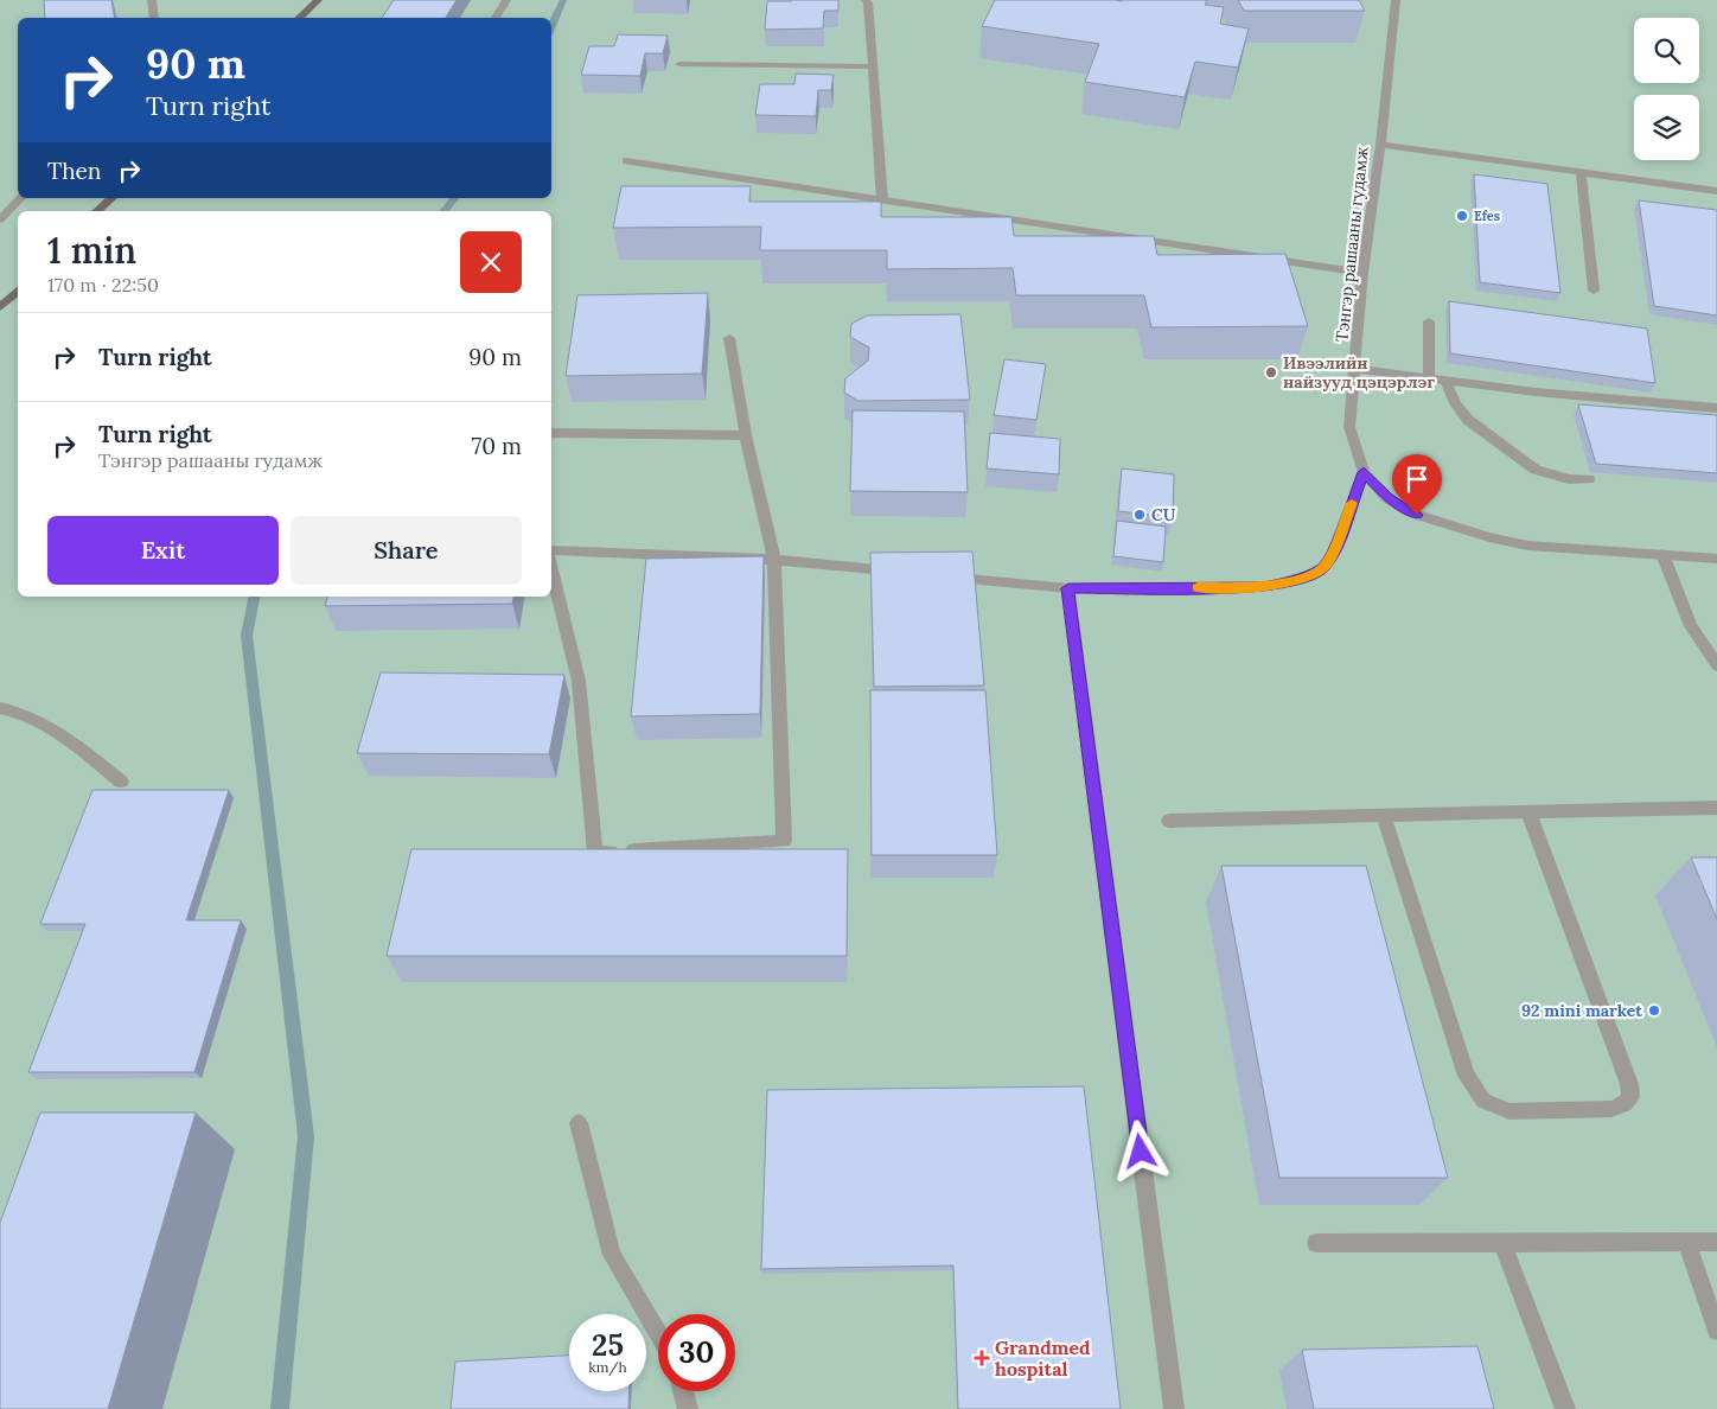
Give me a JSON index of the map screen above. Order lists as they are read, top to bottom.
{
  "streets": {
    "street": ["Тэнгэр рашааны гудамж"]
  },
  "places": {
    "other": [
      "Efes",
      "Ивээлийн найзууд цэцэрлэг",
      "CU",
      "92 mini market"
    ],
    "health": ["Grandmed hospital"]
  },
  "page": {
    "turn": ["90 m", "Turn right"],
    "then": "Then",
    "heading": ["1 min", "170 m · 22:50"],
    "list": [
      {
        "name": "Turn right",
        "value": "90 m"
      },
      {
        "name": "Turn right",
        "note": "Тэнгэр рашааны гудамж",
        "value": "70 m"
      }
    ],
    "buttons": ["Exit", "Share"],
    "speed": "25 km/h",
    "limit": "30"
  }
}
